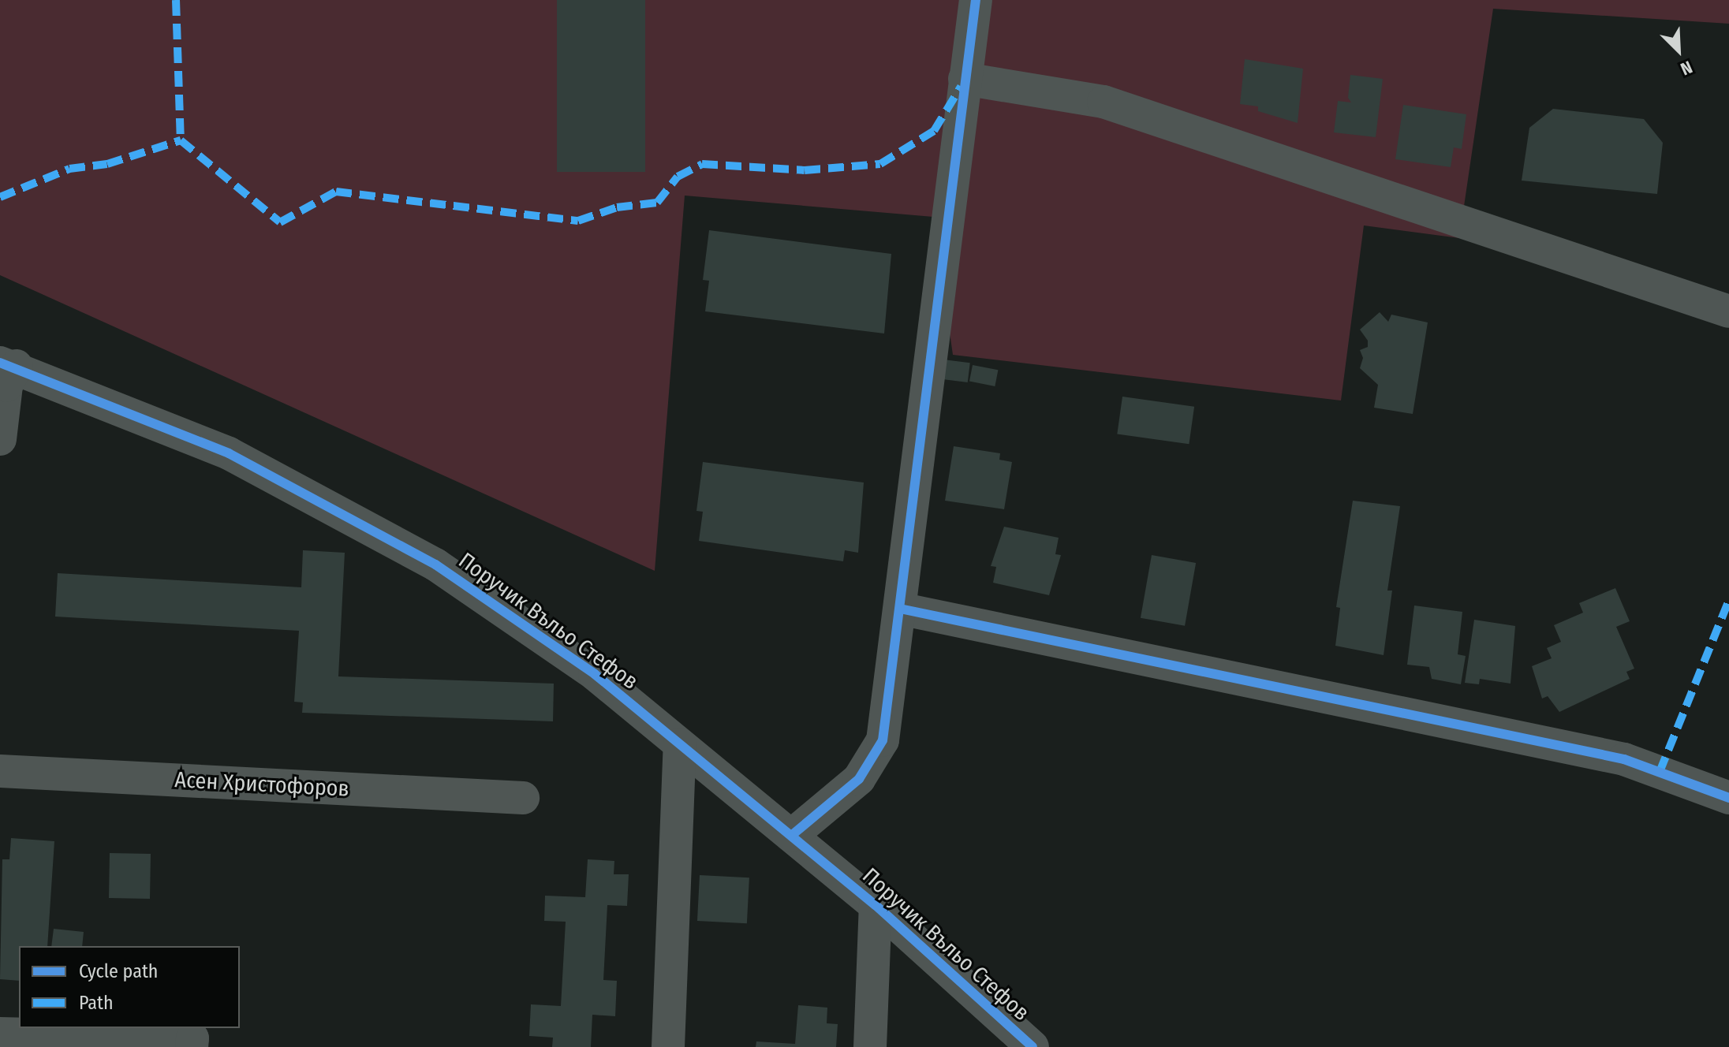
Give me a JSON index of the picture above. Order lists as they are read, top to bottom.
{
  "streets": {
    "street": ["Поручик Въльо Стефов", "Асен Христофоров"]
  },
  "legend": ["Cycle path", "Path"],
  "north": "bottom right"
}
